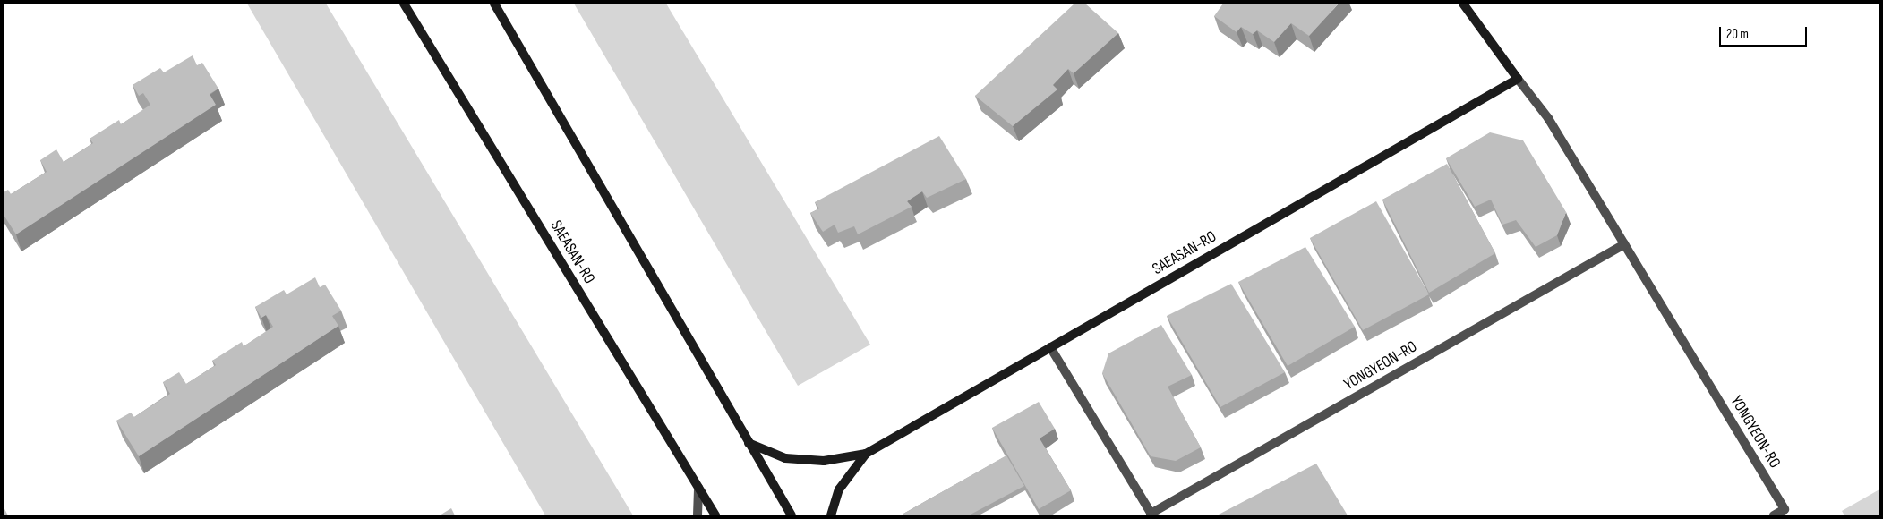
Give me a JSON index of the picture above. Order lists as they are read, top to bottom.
{
  "streets": {
    "main road": ["SAEASAN-RO", "YONGYEON-RO"]
  },
  "crossings": [
    ["SAEASAN-RO", "YONGYEON-RO"]
  ],
  "scale_bar": "20 m"
}
